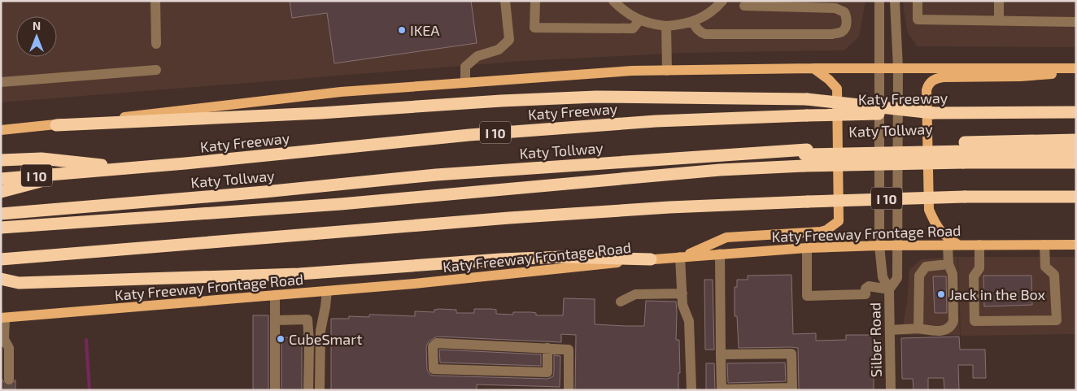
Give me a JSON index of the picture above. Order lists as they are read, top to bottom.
{
  "streets": {
    "highway": ["Katy Freeway", "Katy Tollway", "I 10"],
    "main road": ["Katy Freeway Frontage Road"],
    "street": ["Silber Road"]
  },
  "crossings": [
    ["Katy Freeway Frontage Road", "Silber Road"]
  ],
  "places": ["IKEA", "Jack in the Box", "CubeSmart"],
  "north": "top"
}
